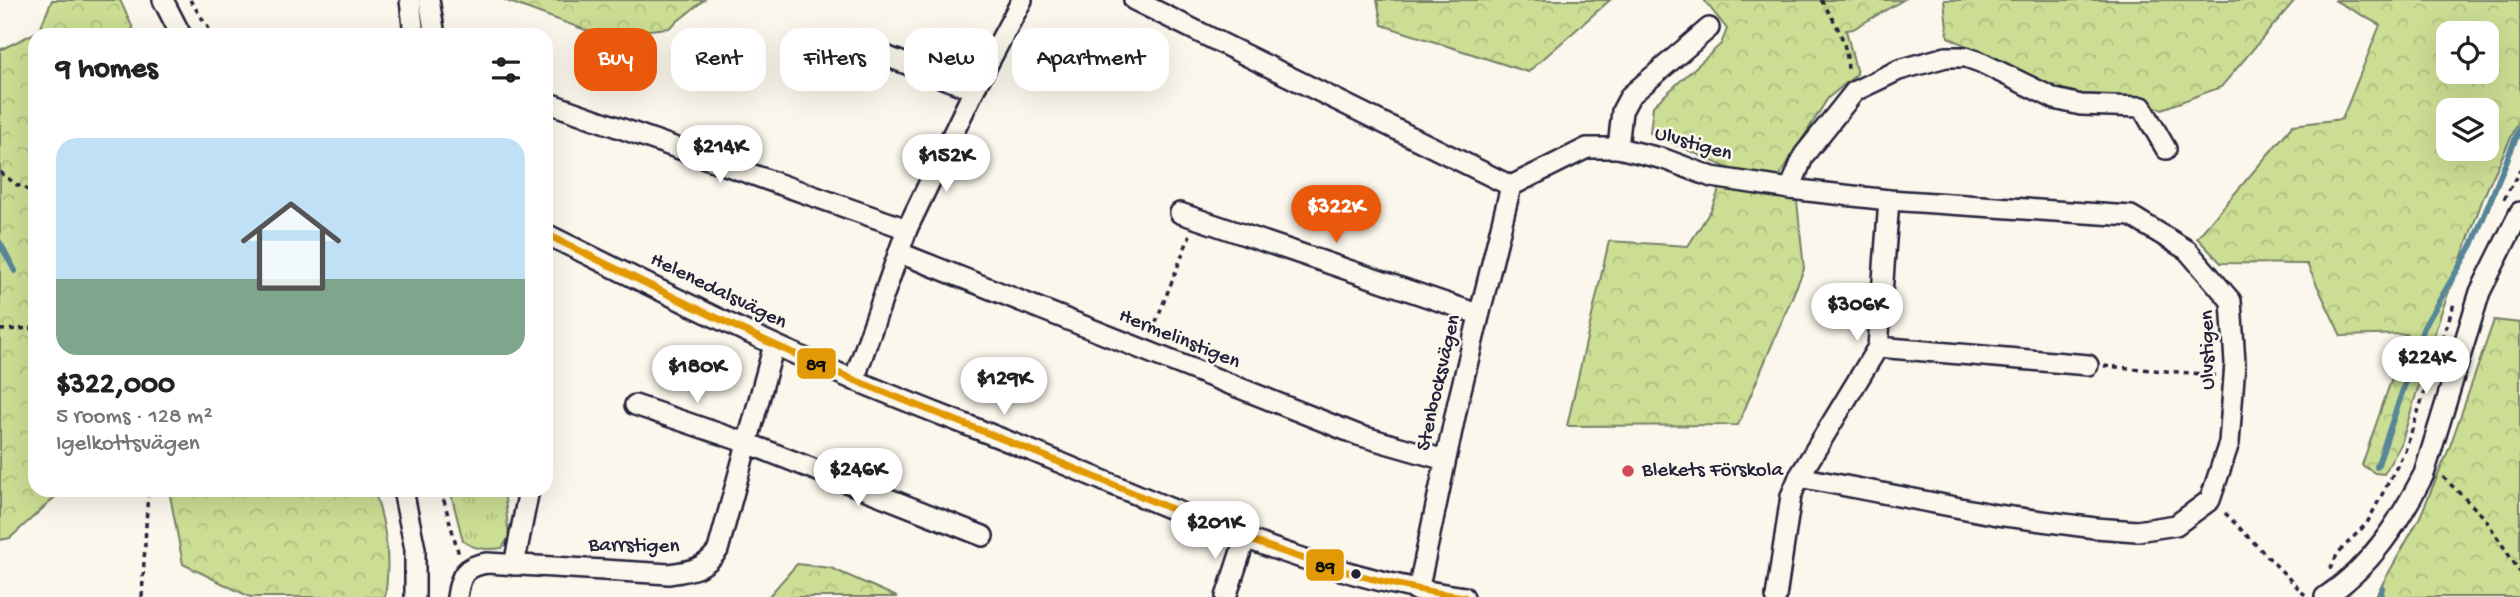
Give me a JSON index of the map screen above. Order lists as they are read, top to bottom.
{
  "streets": {
    "street": [
      "Ulvstigen",
      "Helenedalsvägen",
      "Hermelinstigen",
      "Stenbocksvägen",
      "Barrstigen"
    ]
  },
  "crossings": [
    ["Ulvstigen", "Stenbocksvägen"],
    ["Helenedalsvägen", "Stenbocksvägen"],
    ["Helenedalsvägen", "Barrstigen"],
    ["Hermelinstigen", "Stenbocksvägen"]
  ],
  "places": ["Blekets Förskola"],
  "lines": ["transit line 89"],
  "page": {
    "chip": [
      "Buy",
      "Rent",
      "Filters",
      "New",
      "Apartment"
    ],
    "heading": "9 homes",
    "list": [
      {
        "name": "$322,000",
        "note": "5 rooms · 128 m² · Igelkottsvägen"
      }
    ],
    "price": [
      "$214K",
      "$152K",
      "$322K",
      "$306K",
      "$224K",
      "$180K",
      "$129K",
      "$246K",
      "$201K"
    ]
  }
}
